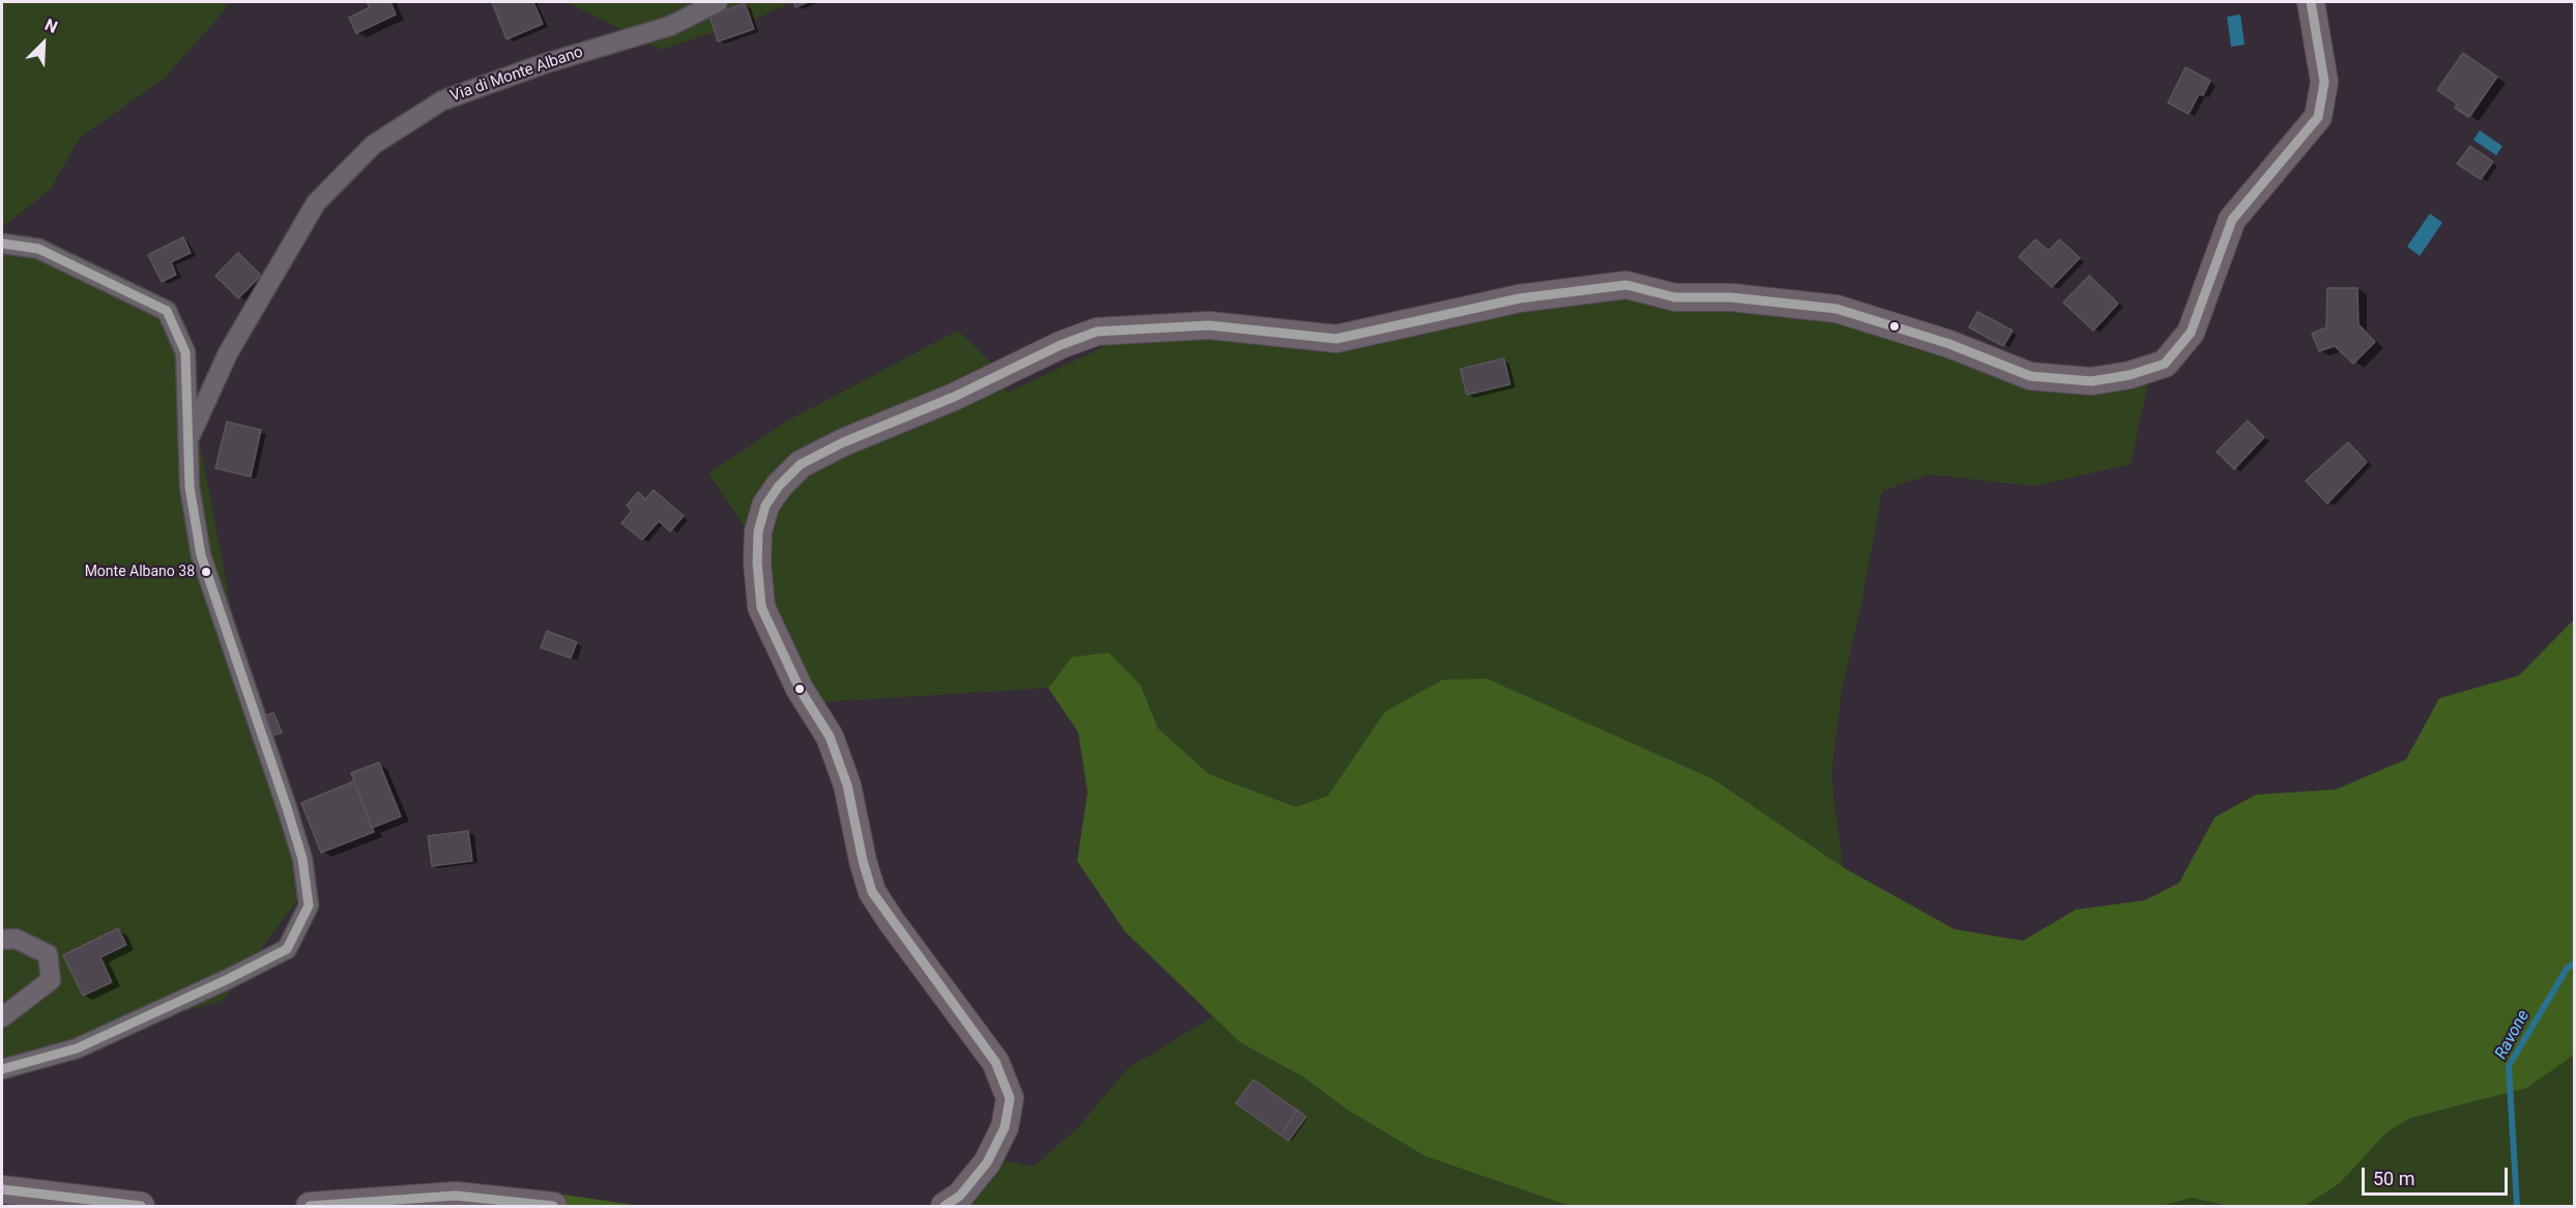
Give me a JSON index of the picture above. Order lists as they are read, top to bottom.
{
  "streets": {
    "street": ["Via di Monte Albano"]
  },
  "water": ["Ravone"],
  "places": ["Monte Albano 38"],
  "scale_bar": "50 m",
  "north": "top right"
}
